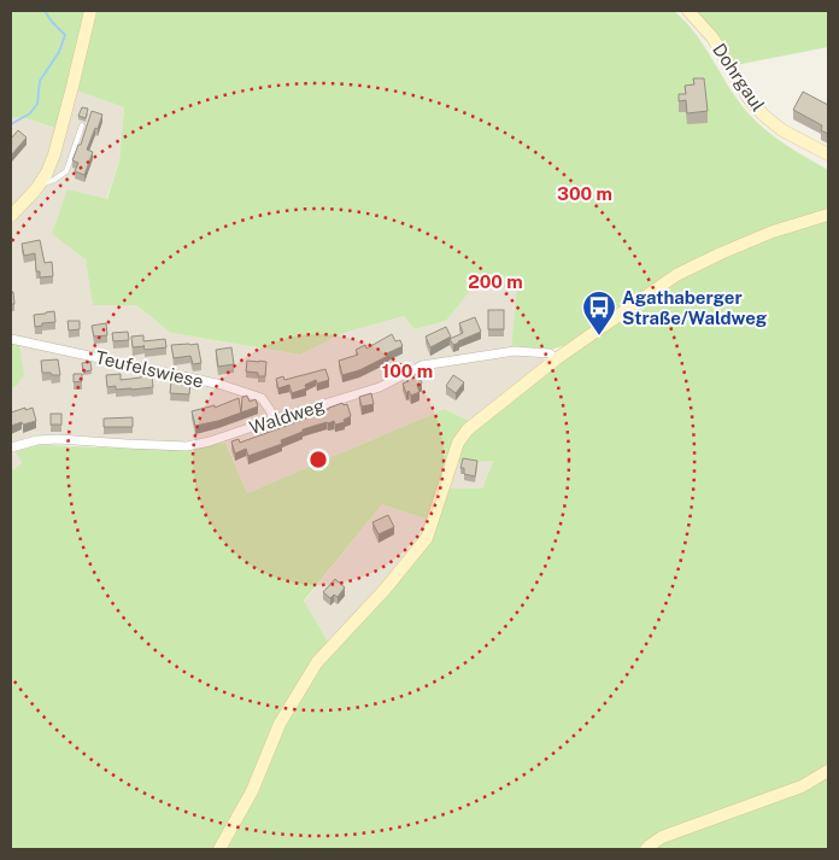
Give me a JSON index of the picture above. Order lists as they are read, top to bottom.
{
  "streets": {
    "street": ["Dohrgaul", "Teufelswiese", "Waldweg"]
  },
  "crossings": [
    ["Teufelswiese", "Waldweg"]
  ],
  "places": {
    "bus stop": ["Agathaberger Straße/Waldweg"]
  },
  "rings": ["300 m", "200 m", "100 m"]
}
